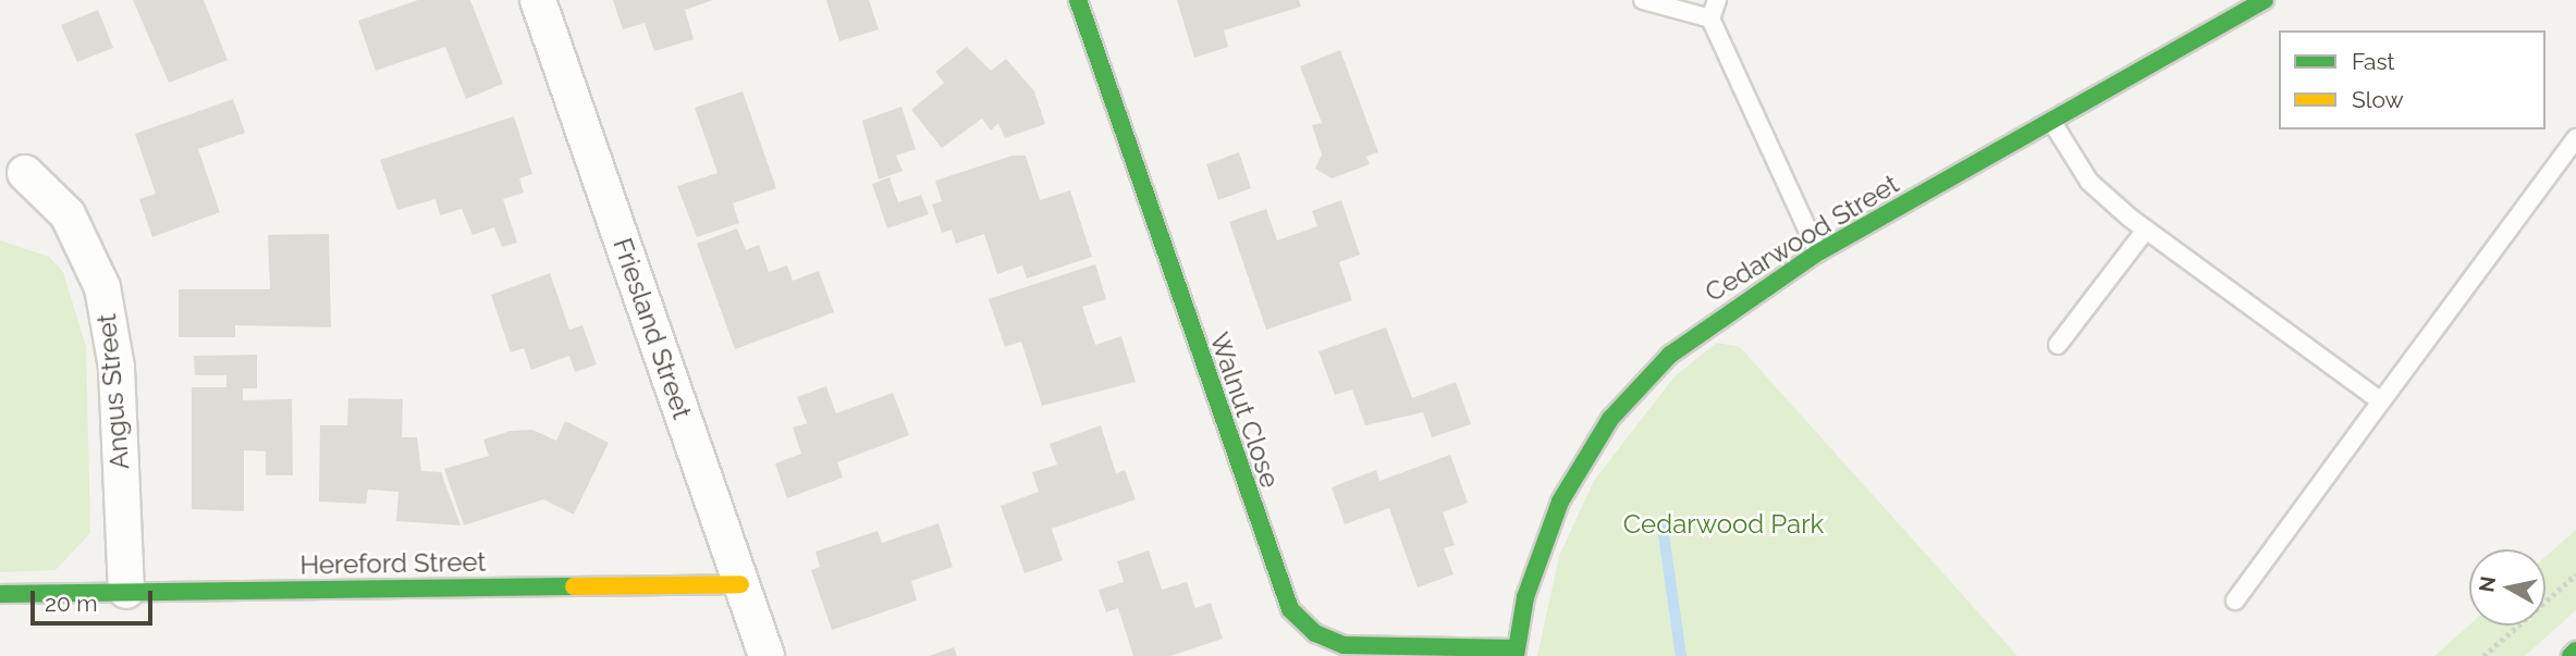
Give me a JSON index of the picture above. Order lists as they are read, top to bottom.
{
  "streets": {
    "street": [
      "Cedarwood Street",
      "Friesland Street",
      "Angus Street",
      "Walnut Close",
      "Hereford Street"
    ]
  },
  "crossings": [
    ["Cedarwood Street", "Walnut Close"],
    ["Friesland Street", "Hereford Street"],
    ["Angus Street", "Hereford Street"]
  ],
  "parks": ["Cedarwood Park"],
  "legend": ["Fast", "Slow"],
  "scale_bar": "20 m",
  "north": "left"
}
